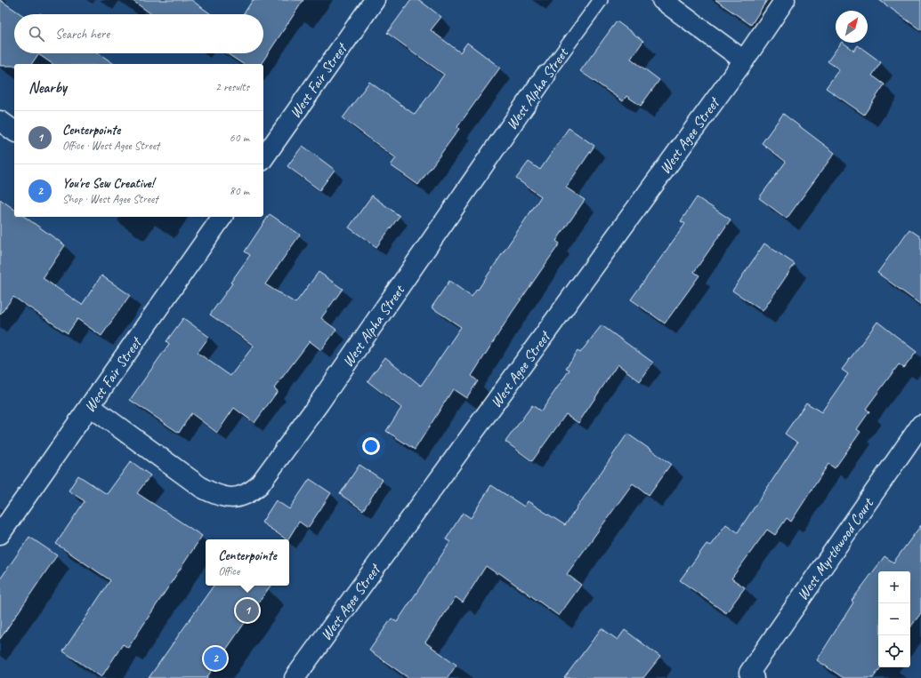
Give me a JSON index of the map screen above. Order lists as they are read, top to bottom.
{
  "streets": {
    "street": [
      "West Fair Street",
      "West Alpha Street",
      "West Agee Street",
      "West Myrtlewood Court"
    ]
  },
  "crossings": [
    ["West Fair Street", "West Alpha Street"]
  ],
  "north": "top right",
  "page": {
    "search": "Search here",
    "heading": ["Nearby", "2 results"],
    "list": [
      {
        "mark": "1",
        "name": "Centerpointe",
        "note": "Office · West Agee Street",
        "value": "60 m"
      },
      {
        "mark": "2",
        "name": "You're Sew Creative!",
        "note": "Shop · West Agee Street",
        "value": "80 m"
      }
    ],
    "popup": ["Centerpointe", "Office"],
    "map_buttons": ["+", "−"],
    "pins": ["1", "2"]
  }
}
